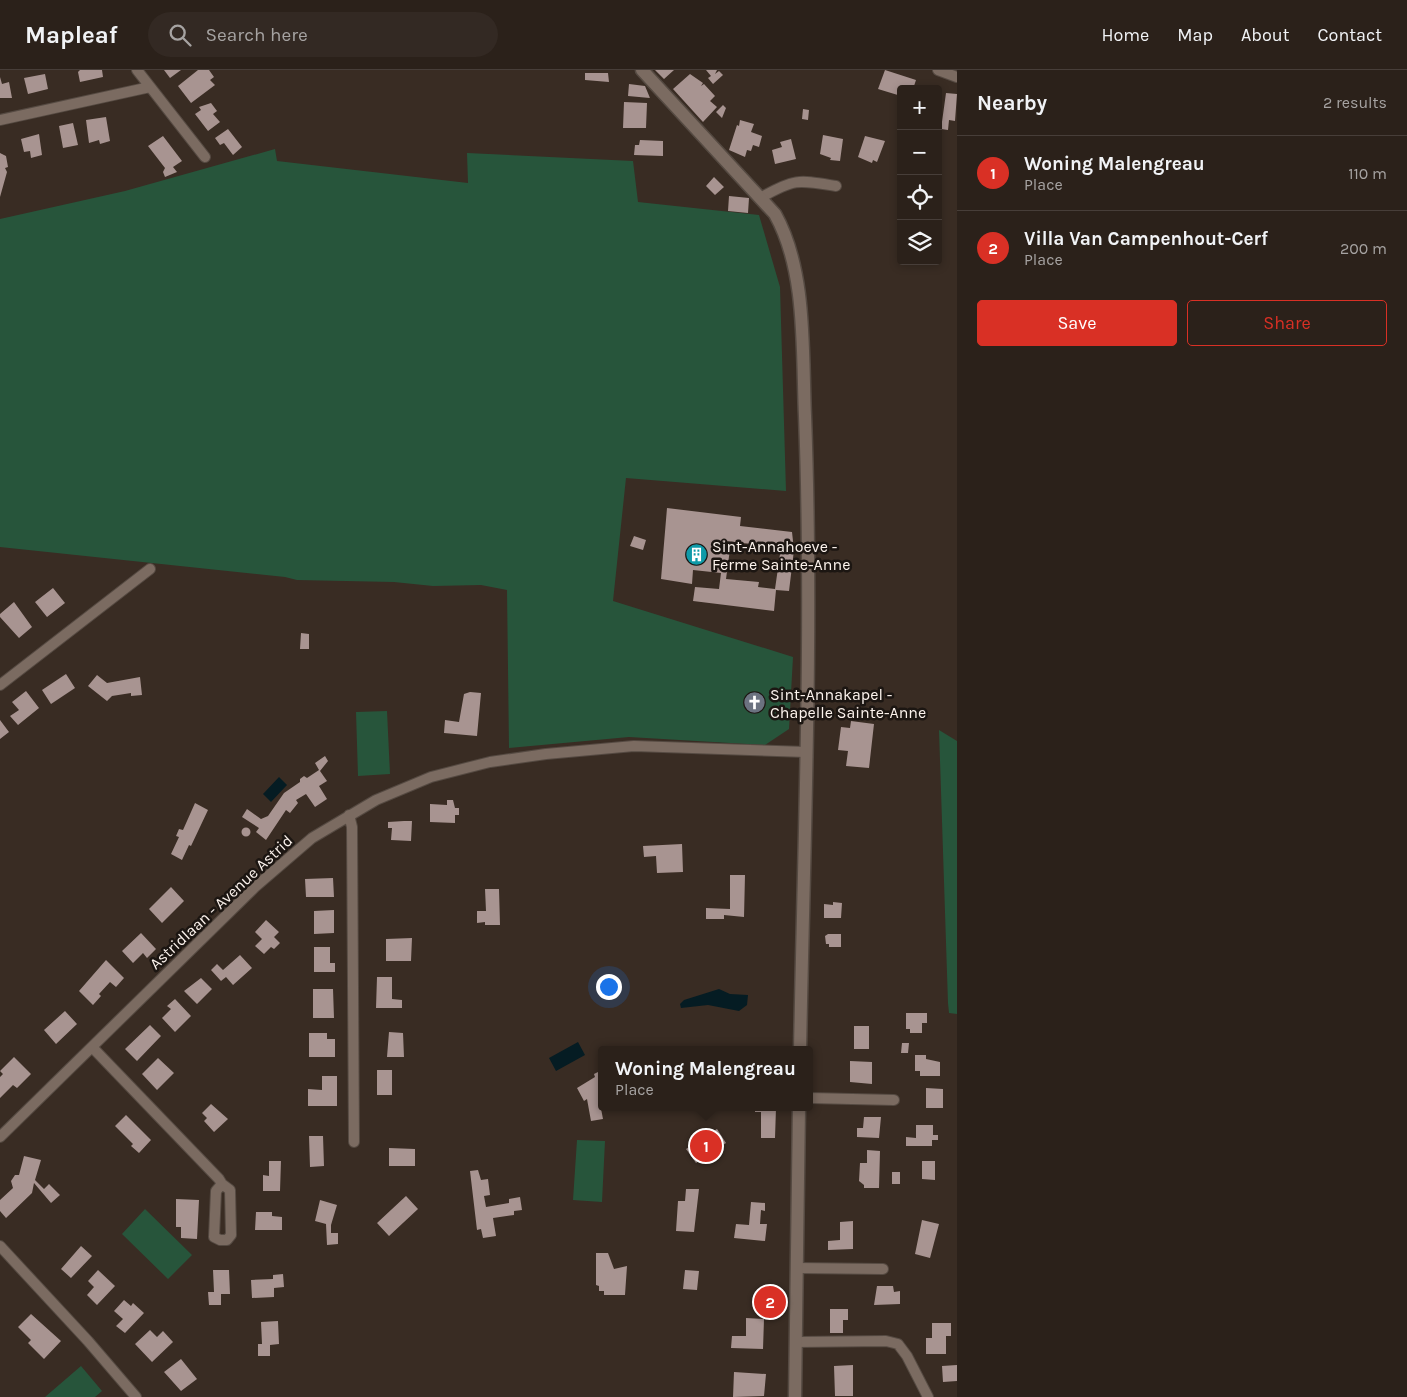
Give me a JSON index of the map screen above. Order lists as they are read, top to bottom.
{
  "streets": {
    "street": ["Astridlaan - Avenue Astrid"]
  },
  "places": {
    "building": ["Sint-Annahoeve - Ferme Sainte-Anne"],
    "church": ["Sint-Annakapel - Chapelle Sainte-Anne"]
  },
  "page": {
    "header": "Mapleaf",
    "search": "Search here",
    "nav": [
      "Home",
      "Map",
      "About",
      "Contact"
    ],
    "heading": ["Nearby", "2 results"],
    "map_buttons": ["+", "−"],
    "list": [
      {
        "mark": "1",
        "name": "Woning Malengreau",
        "note": "Place",
        "value": "110 m"
      },
      {
        "mark": "2",
        "name": "Villa Van Campenhout-Cerf",
        "note": "Place",
        "value": "200 m"
      }
    ],
    "buttons": ["Save", "Share"],
    "popup": ["Woning Malengreau", "Place"],
    "pins": ["1", "2"]
  }
}
